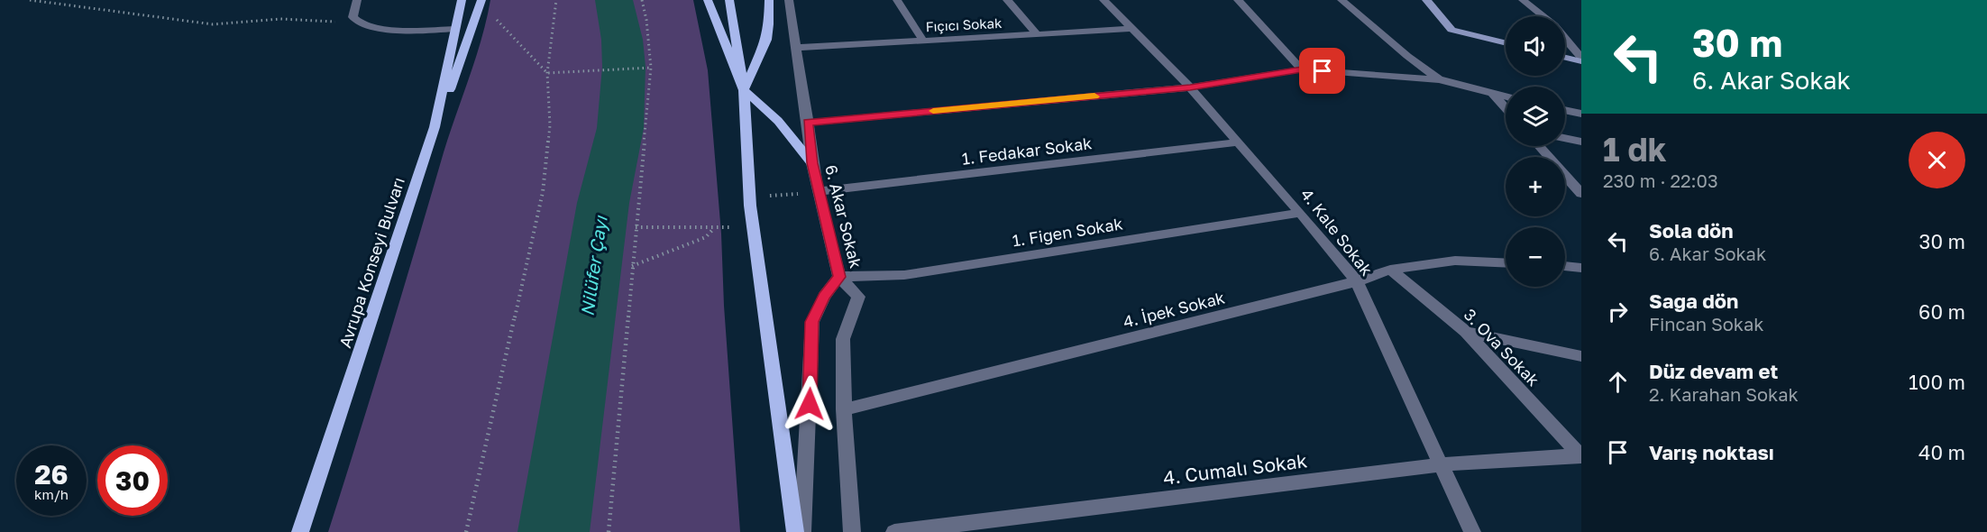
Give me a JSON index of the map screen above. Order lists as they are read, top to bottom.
{
  "streets": {
    "main road": ["Avrupa Konseyi Bulvarı"],
    "street": [
      "Fıçıcı Sokak",
      "1. Fedakar Sokak",
      "6. Akar Sokak",
      "1. Figen Sokak",
      "4. Kale Sokak",
      "4. İpek Sokak",
      "3. Ova Sokak",
      "4. Cumalı Sokak"
    ]
  },
  "crossings": [
    ["Fıçıcı Sokak", "6. Akar Sokak"],
    ["Fıçıcı Sokak", "4. Kale Sokak"],
    ["1. Fedakar Sokak", "6. Akar Sokak"],
    ["1. Fedakar Sokak", "4. Kale Sokak"],
    ["6. Akar Sokak", "1. Figen Sokak"],
    ["6. Akar Sokak", "4. İpek Sokak"],
    ["1. Figen Sokak", "4. Kale Sokak"],
    ["4. Kale Sokak", "4. İpek Sokak"],
    ["4. Kale Sokak", "4. Cumalı Sokak"],
    ["4. İpek Sokak", "3. Ova Sokak"],
    ["3. Ova Sokak", "4. Cumalı Sokak"]
  ],
  "water": ["Nilüfer Çayı"],
  "page": {
    "turn": ["30 m", "6. Akar Sokak"],
    "map_buttons": ["+", "−"],
    "heading": ["1 dk", "230 m · 22:03"],
    "list": [
      {
        "name": "Sola dön",
        "note": "6. Akar Sokak",
        "value": "30 m"
      },
      {
        "name": "Sağa dön",
        "note": "Fincan Sokak",
        "value": "60 m"
      },
      {
        "name": "Düz devam et",
        "note": "2. Karahan Sokak",
        "value": "100 m"
      },
      {
        "name": "Varış noktası",
        "value": "40 m"
      }
    ],
    "speed": "26 km/h",
    "limit": "30"
  }
}
